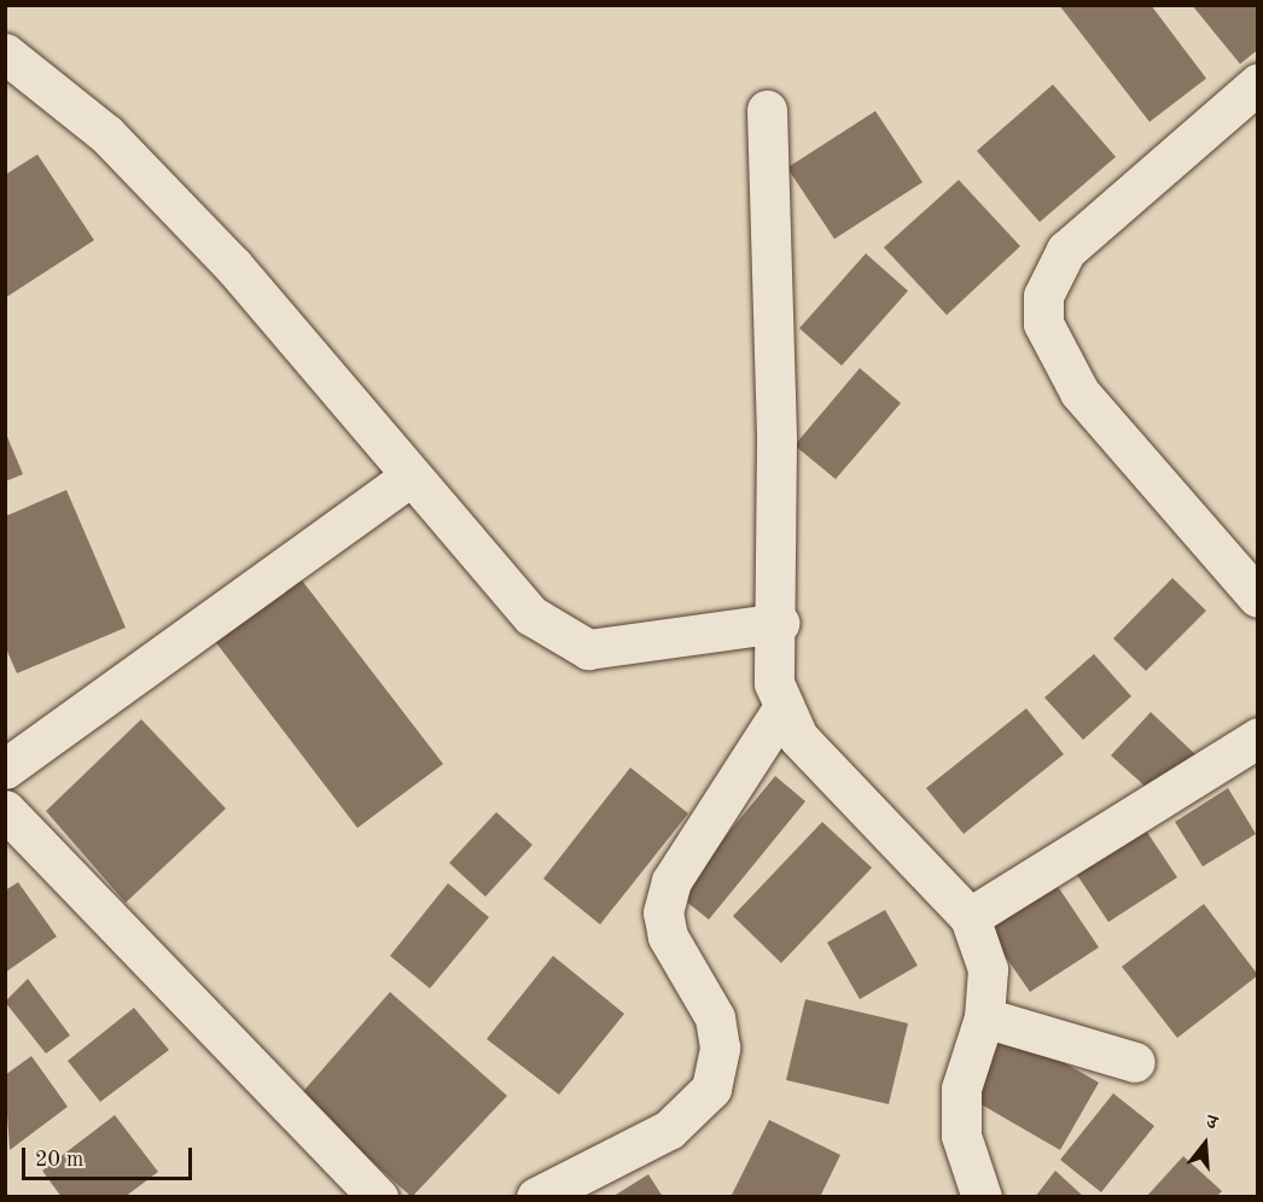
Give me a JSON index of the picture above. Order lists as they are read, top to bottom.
{
  "scale_bar": "20 m",
  "north": "top"
}
